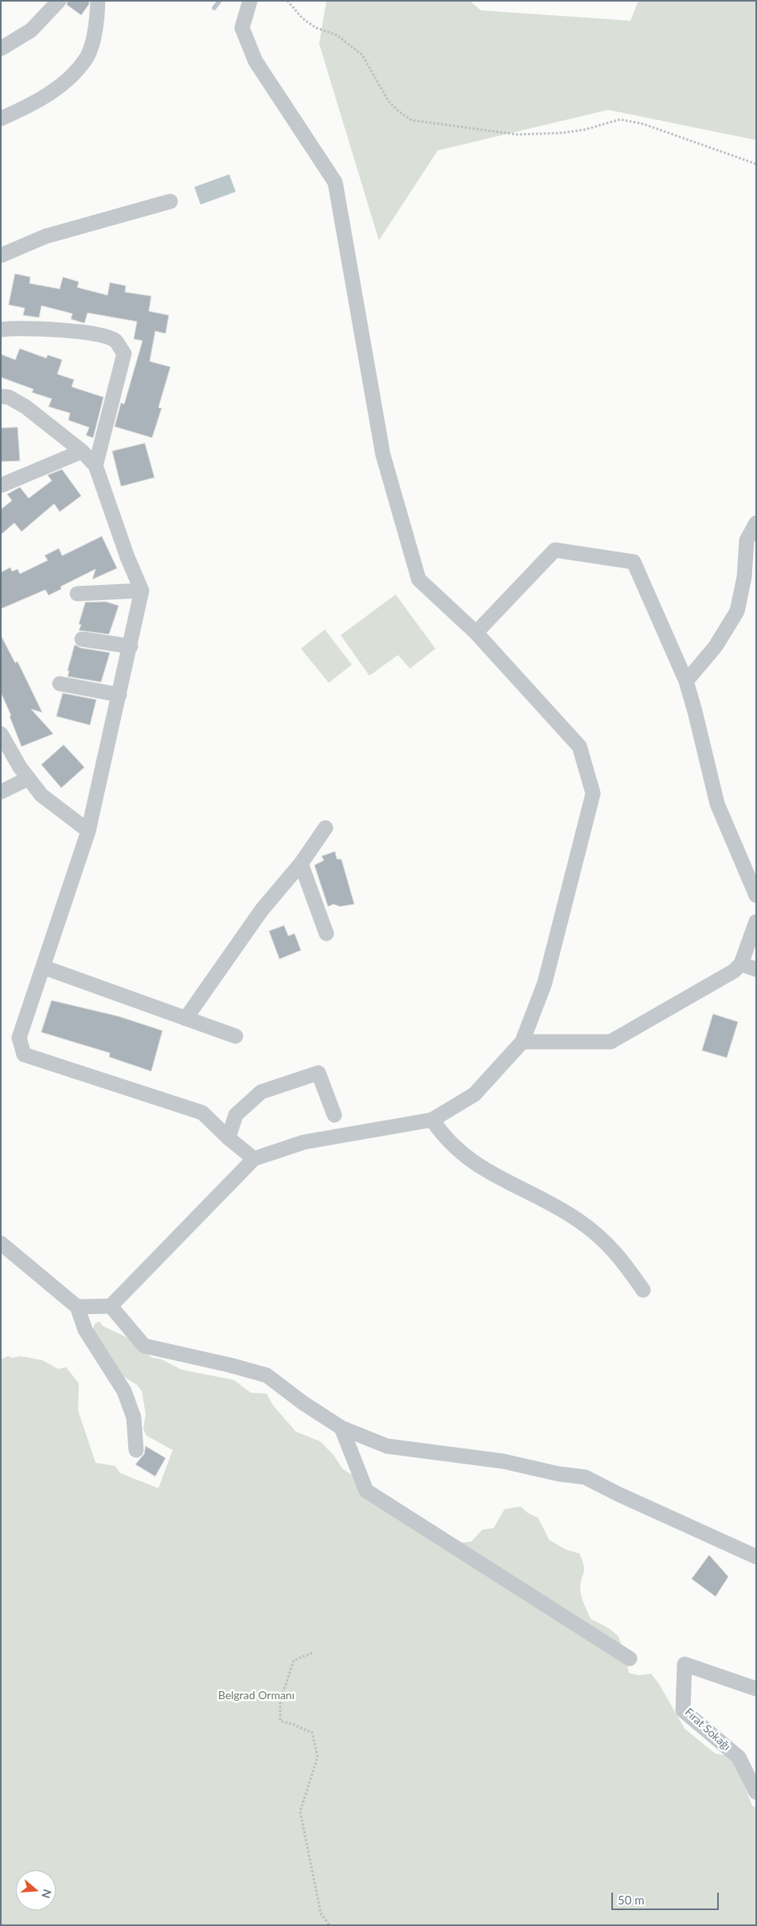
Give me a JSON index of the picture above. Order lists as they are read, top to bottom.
{
  "streets": {
    "street": ["Fırat Sokağı"]
  },
  "parks": ["Belgrad Ormanı"],
  "scale_bar": "50 m",
  "north": "right"
}
